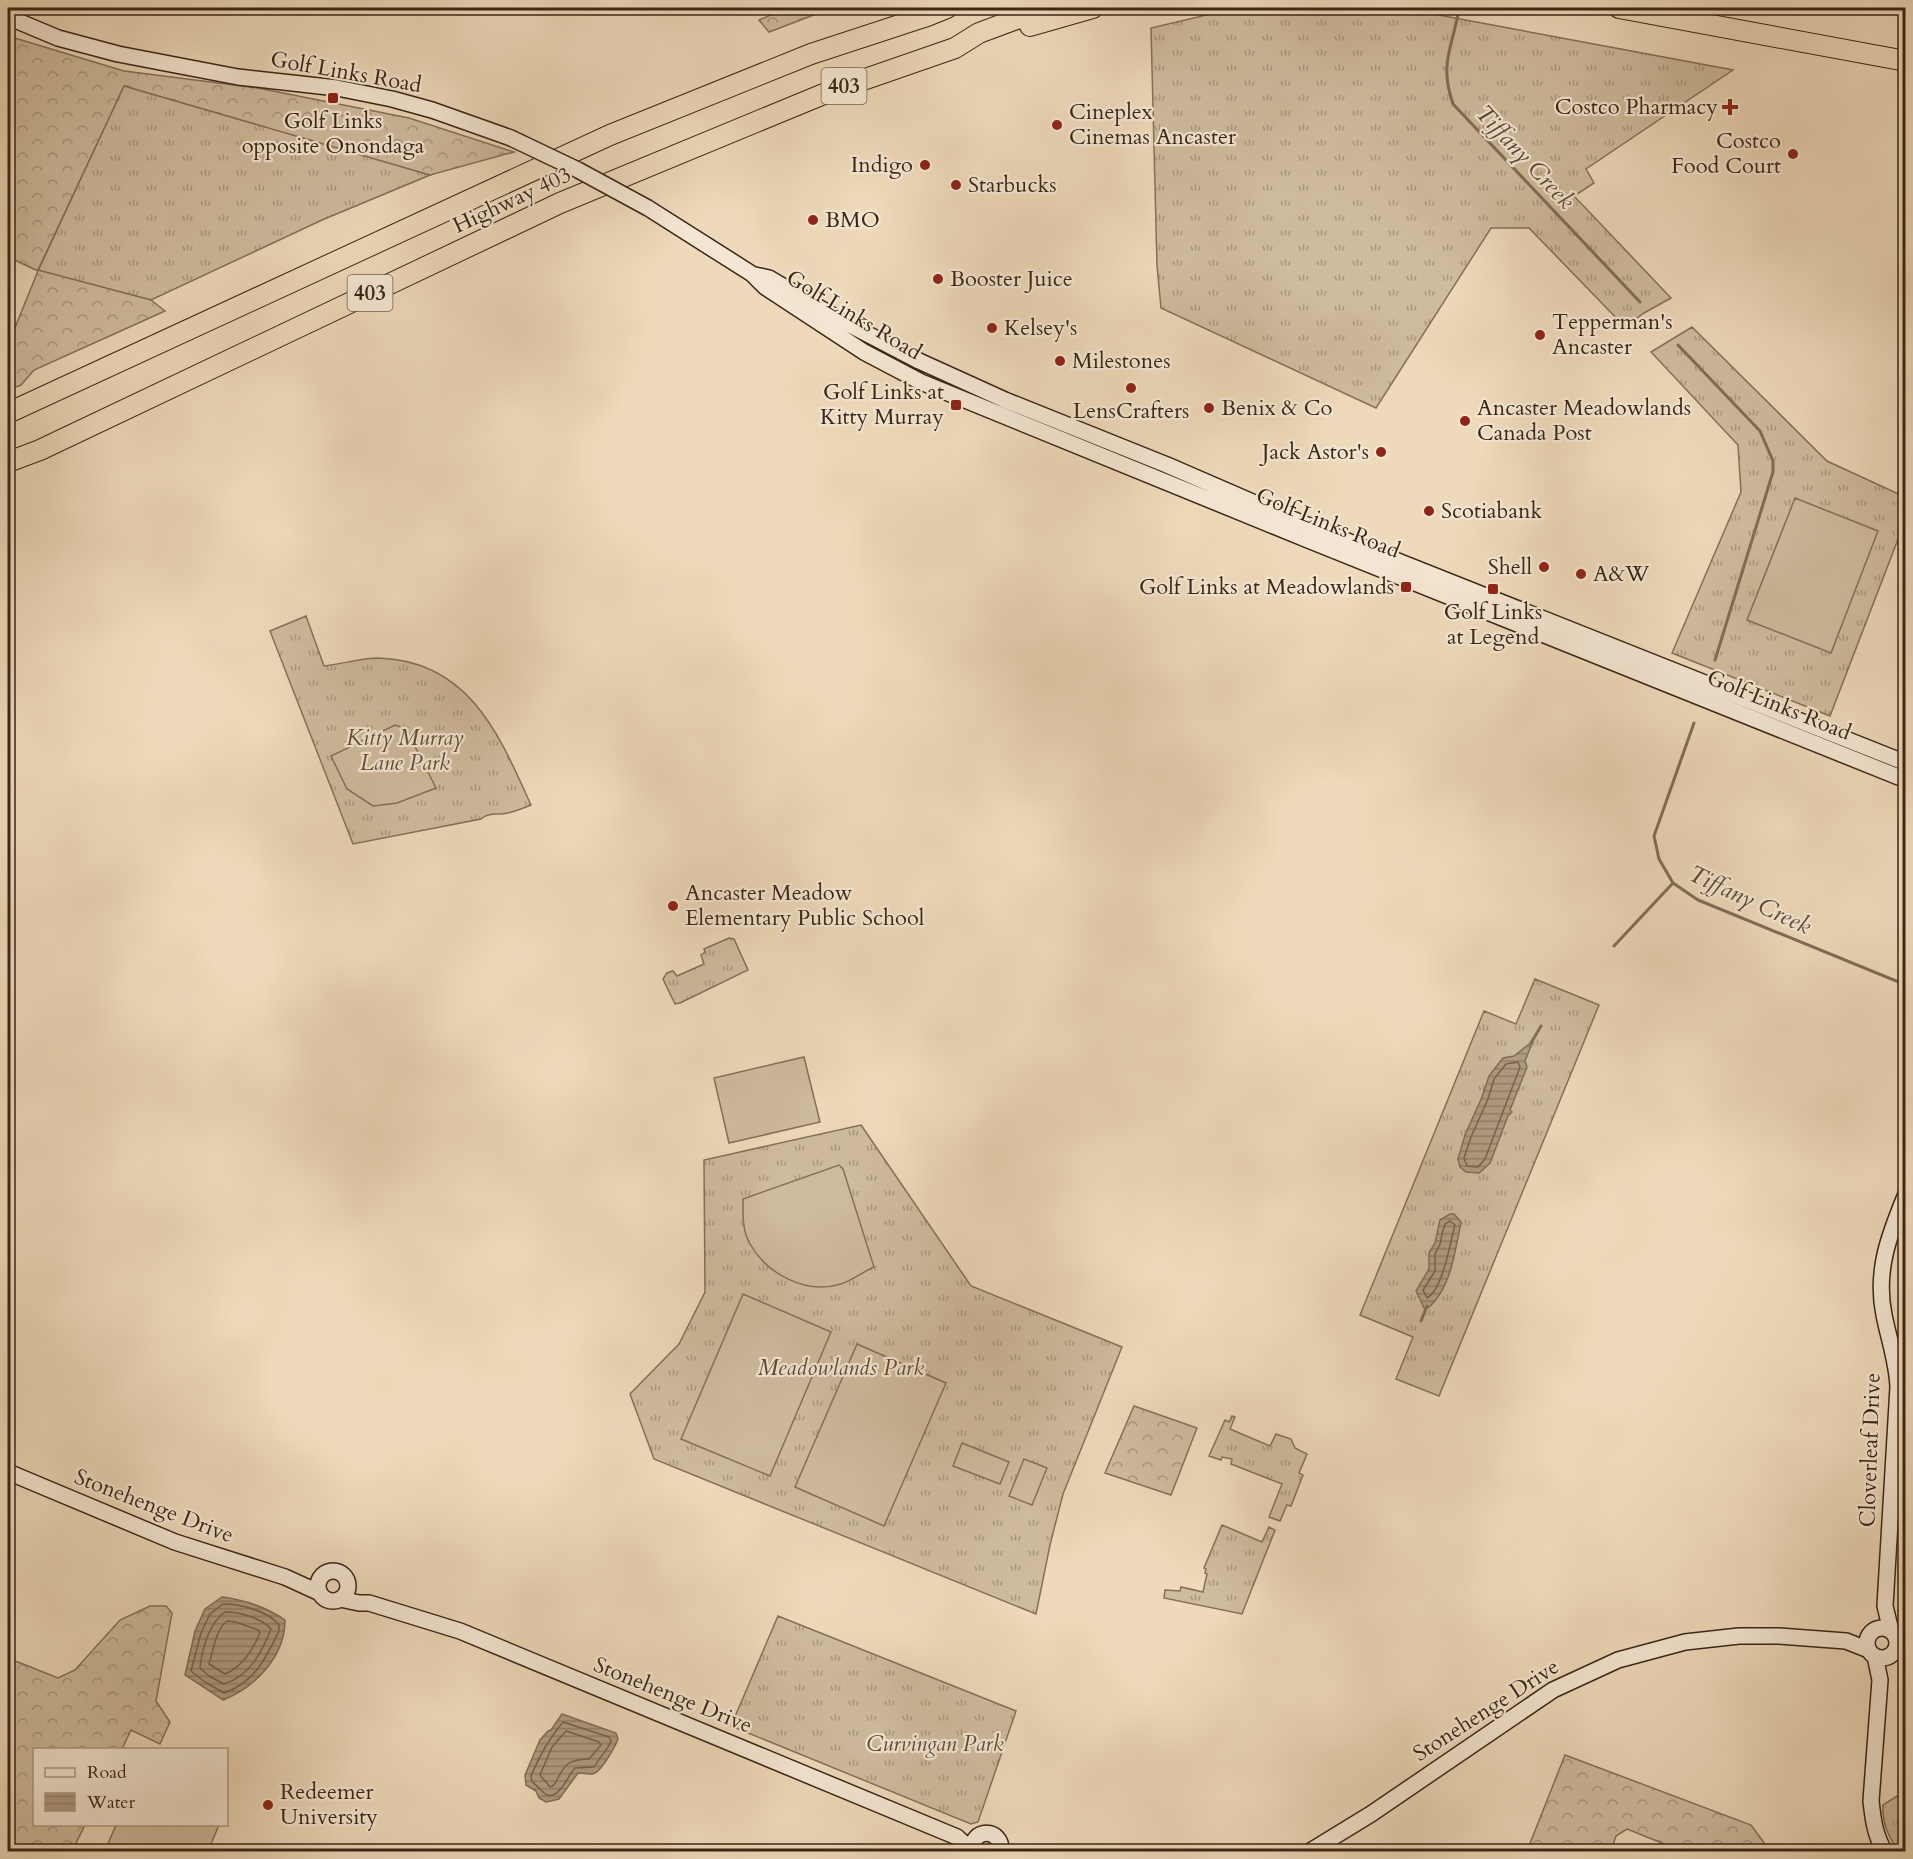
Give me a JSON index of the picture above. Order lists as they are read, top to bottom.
{
  "streets": {
    "highway": ["403", "Highway 403"],
    "main road": ["Golf Links Road", "Cloverleaf Drive", "Stonehenge Drive"]
  },
  "crossings": [
    ["Cloverleaf Drive", "Stonehenge Drive"]
  ],
  "water": ["Tiffany Creek"],
  "parks": ["Kitty Murray Lane Park", "Meadowlands Park", "Curvingan Park"],
  "places": {
    "transit": [
      "Golf Links opposite Onondaga",
      "Golf Links at Kitty Murray",
      "Golf Links at Meadowlands",
      "Golf Links at Legend"
    ],
    "health": ["Costco Pharmacy"],
    "other": [
      "Cineplex Cinemas Ancaster",
      "Costco Food Court",
      "Indigo",
      "Starbucks",
      "BMO",
      "Booster Juice",
      "Kelsey's",
      "Tepperman's Ancaster",
      "Milestones",
      "LensCrafters",
      "Benix & Co",
      "Ancaster Meadowlands Canada Post",
      "Jack Astor's",
      "Scotiabank",
      "Shell",
      "A&W",
      "Ancaster Meadow Elementary Public School",
      "Redeemer University"
    ]
  },
  "legend": ["Road", "Water"]
}
